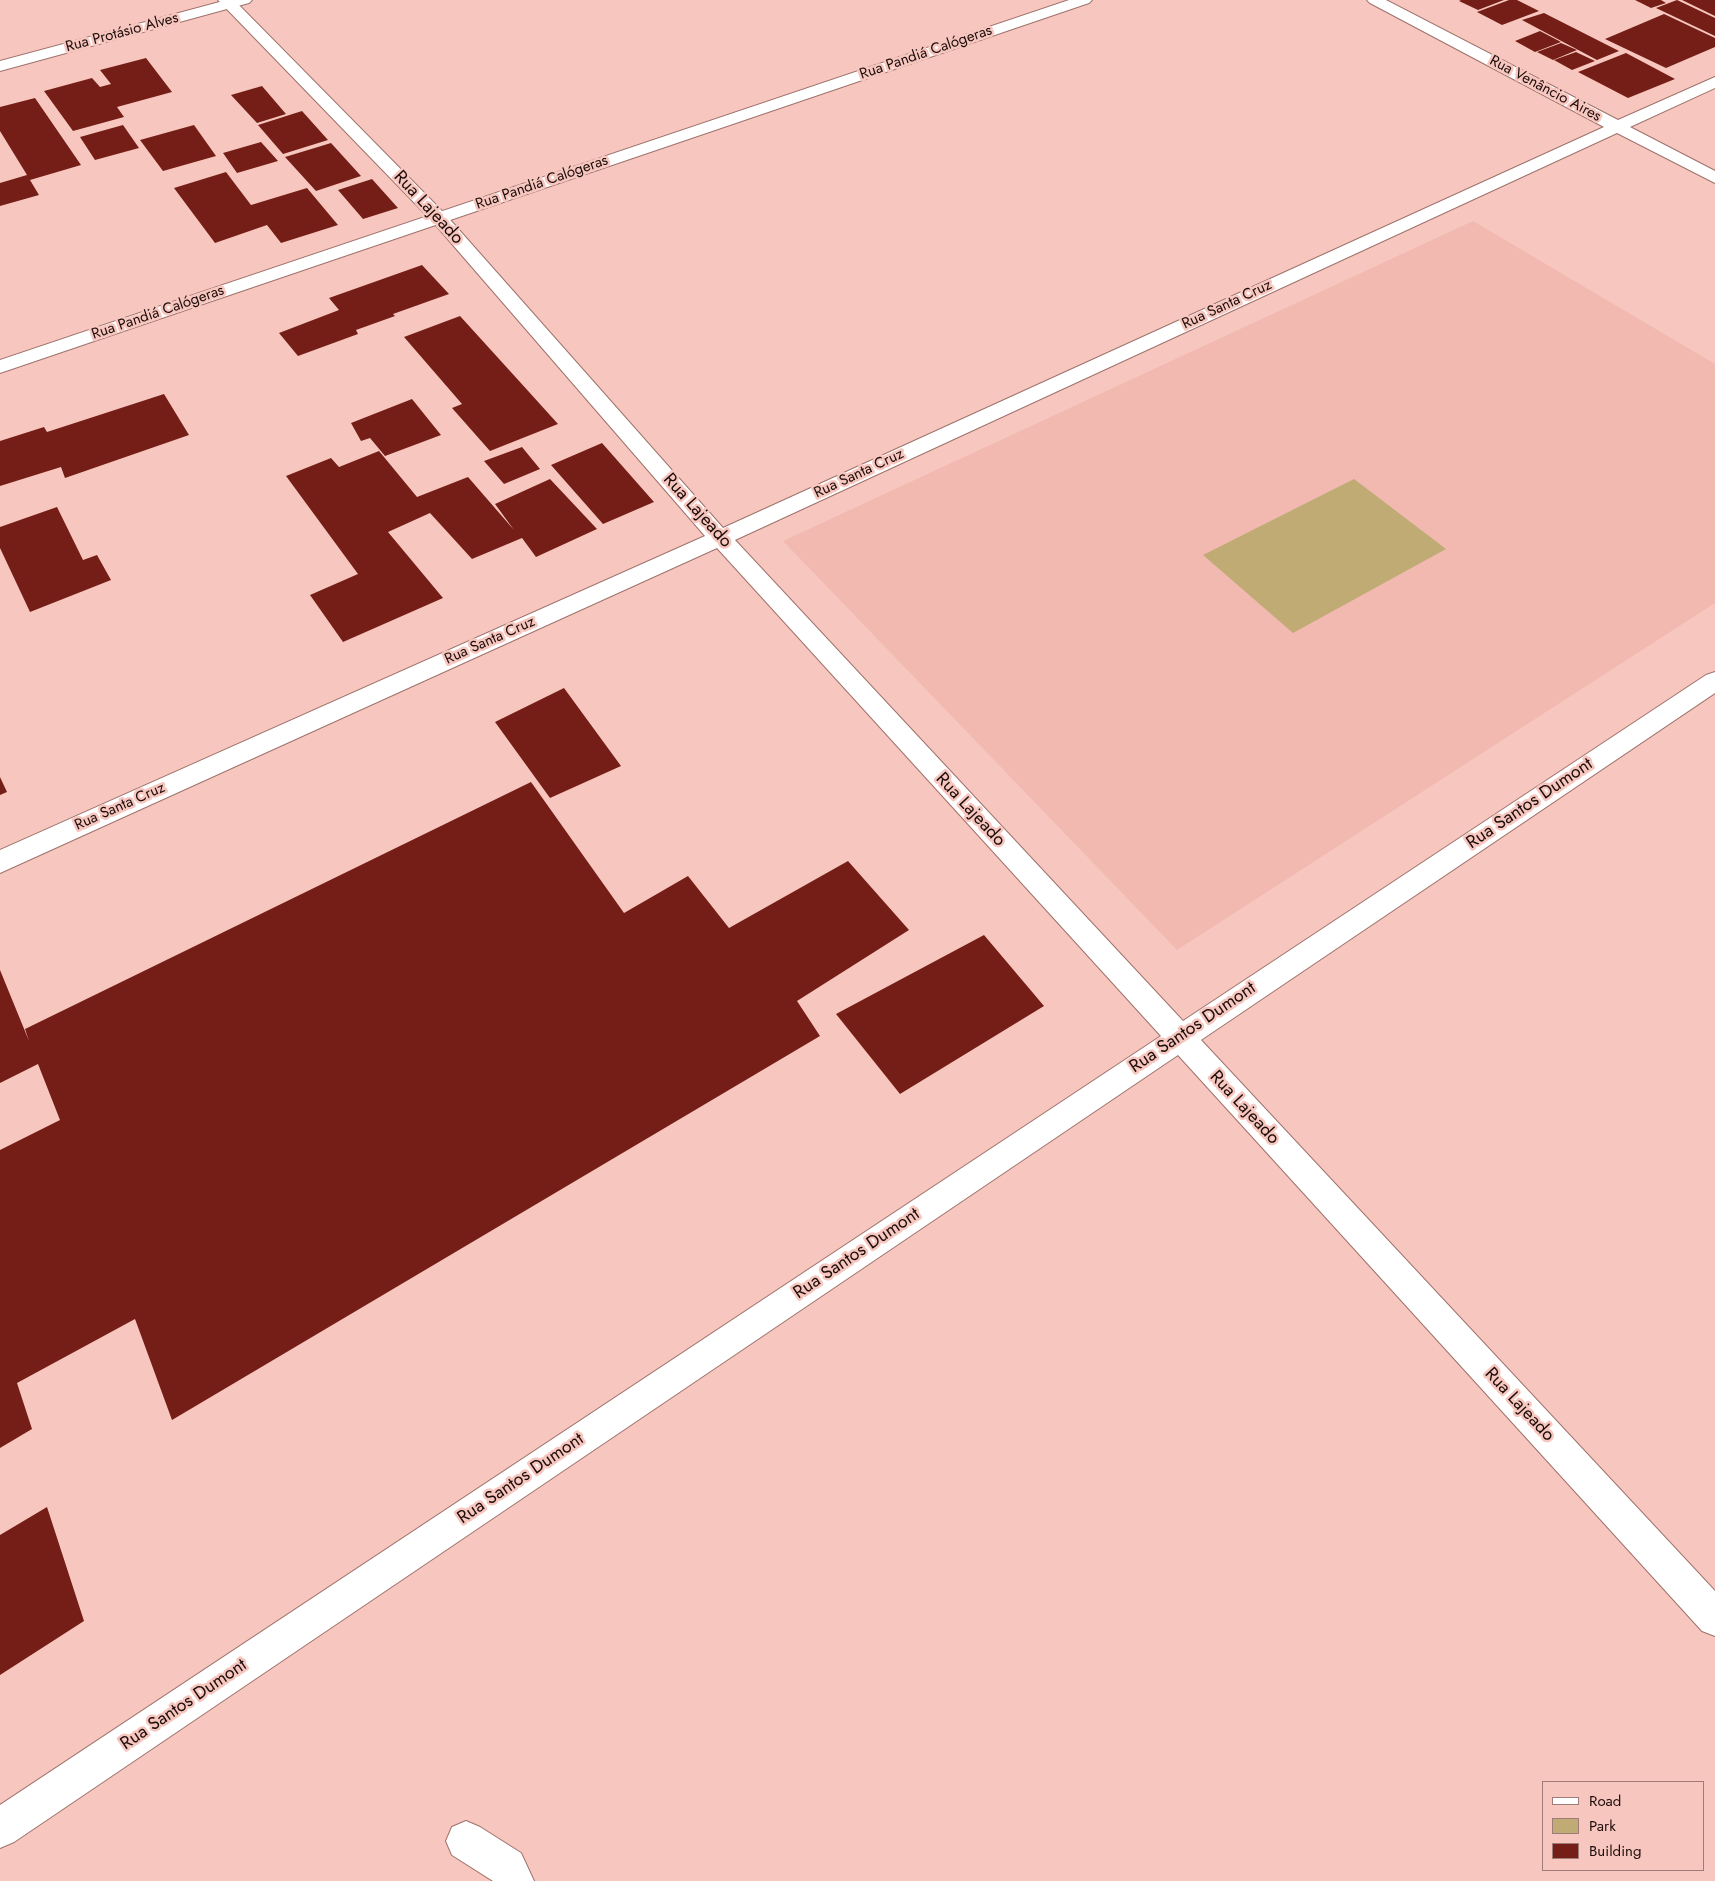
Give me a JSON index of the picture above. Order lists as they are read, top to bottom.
{
  "streets": {
    "street": [
      "Rua Protásio Alves",
      "Rua Pandiá Calógeras",
      "Rua Venâncio Aires",
      "Rua Lajeado",
      "Rua Santa Cruz",
      "Rua Santos Dumont"
    ]
  },
  "crossings": [
    ["Rua Protásio Alves", "Rua Lajeado"],
    ["Rua Pandiá Calógeras", "Rua Lajeado"],
    ["Rua Venâncio Aires", "Rua Santa Cruz"],
    ["Rua Lajeado", "Rua Santa Cruz"],
    ["Rua Lajeado", "Rua Santos Dumont"]
  ],
  "legend": ["Road", "Park", "Building"]
}
